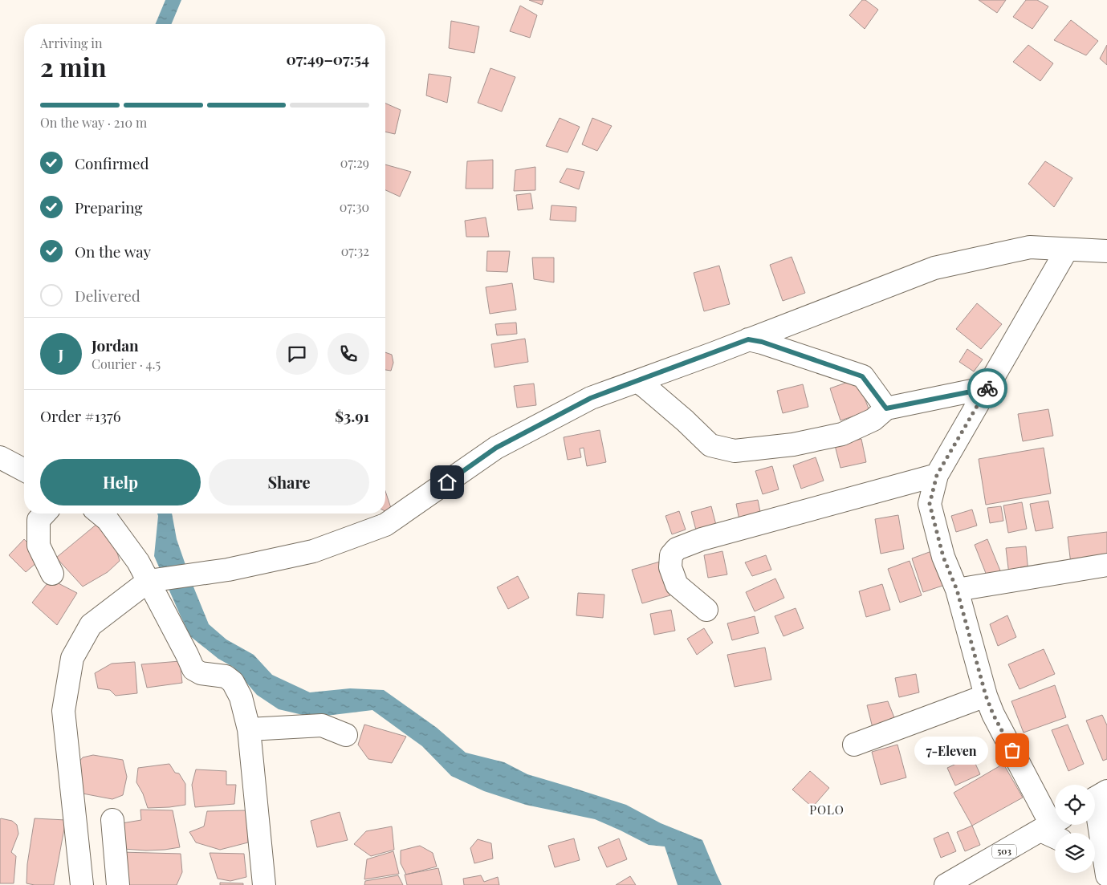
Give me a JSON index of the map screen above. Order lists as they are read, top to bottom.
{
  "streets": {
    "street": ["503"]
  },
  "districts": ["POLO"],
  "places": ["7-Eleven"],
  "page": {
    "heading": ["2 min", "Arriving in", "07:49–07:54"],
    "panel": [
      "Jordan",
      "Courier · 4.5",
      "Order #1376",
      "$3.91"
    ],
    "bar": "On the way · 210 m",
    "list": [
      ["Confirmed", "07:29"],
      ["Preparing", "07:30"],
      ["On the way", "07:32"],
      "Delivered"
    ],
    "round": "J",
    "buttons": ["Help", "Share"],
    "bubble": "7-Eleven"
  }
}
